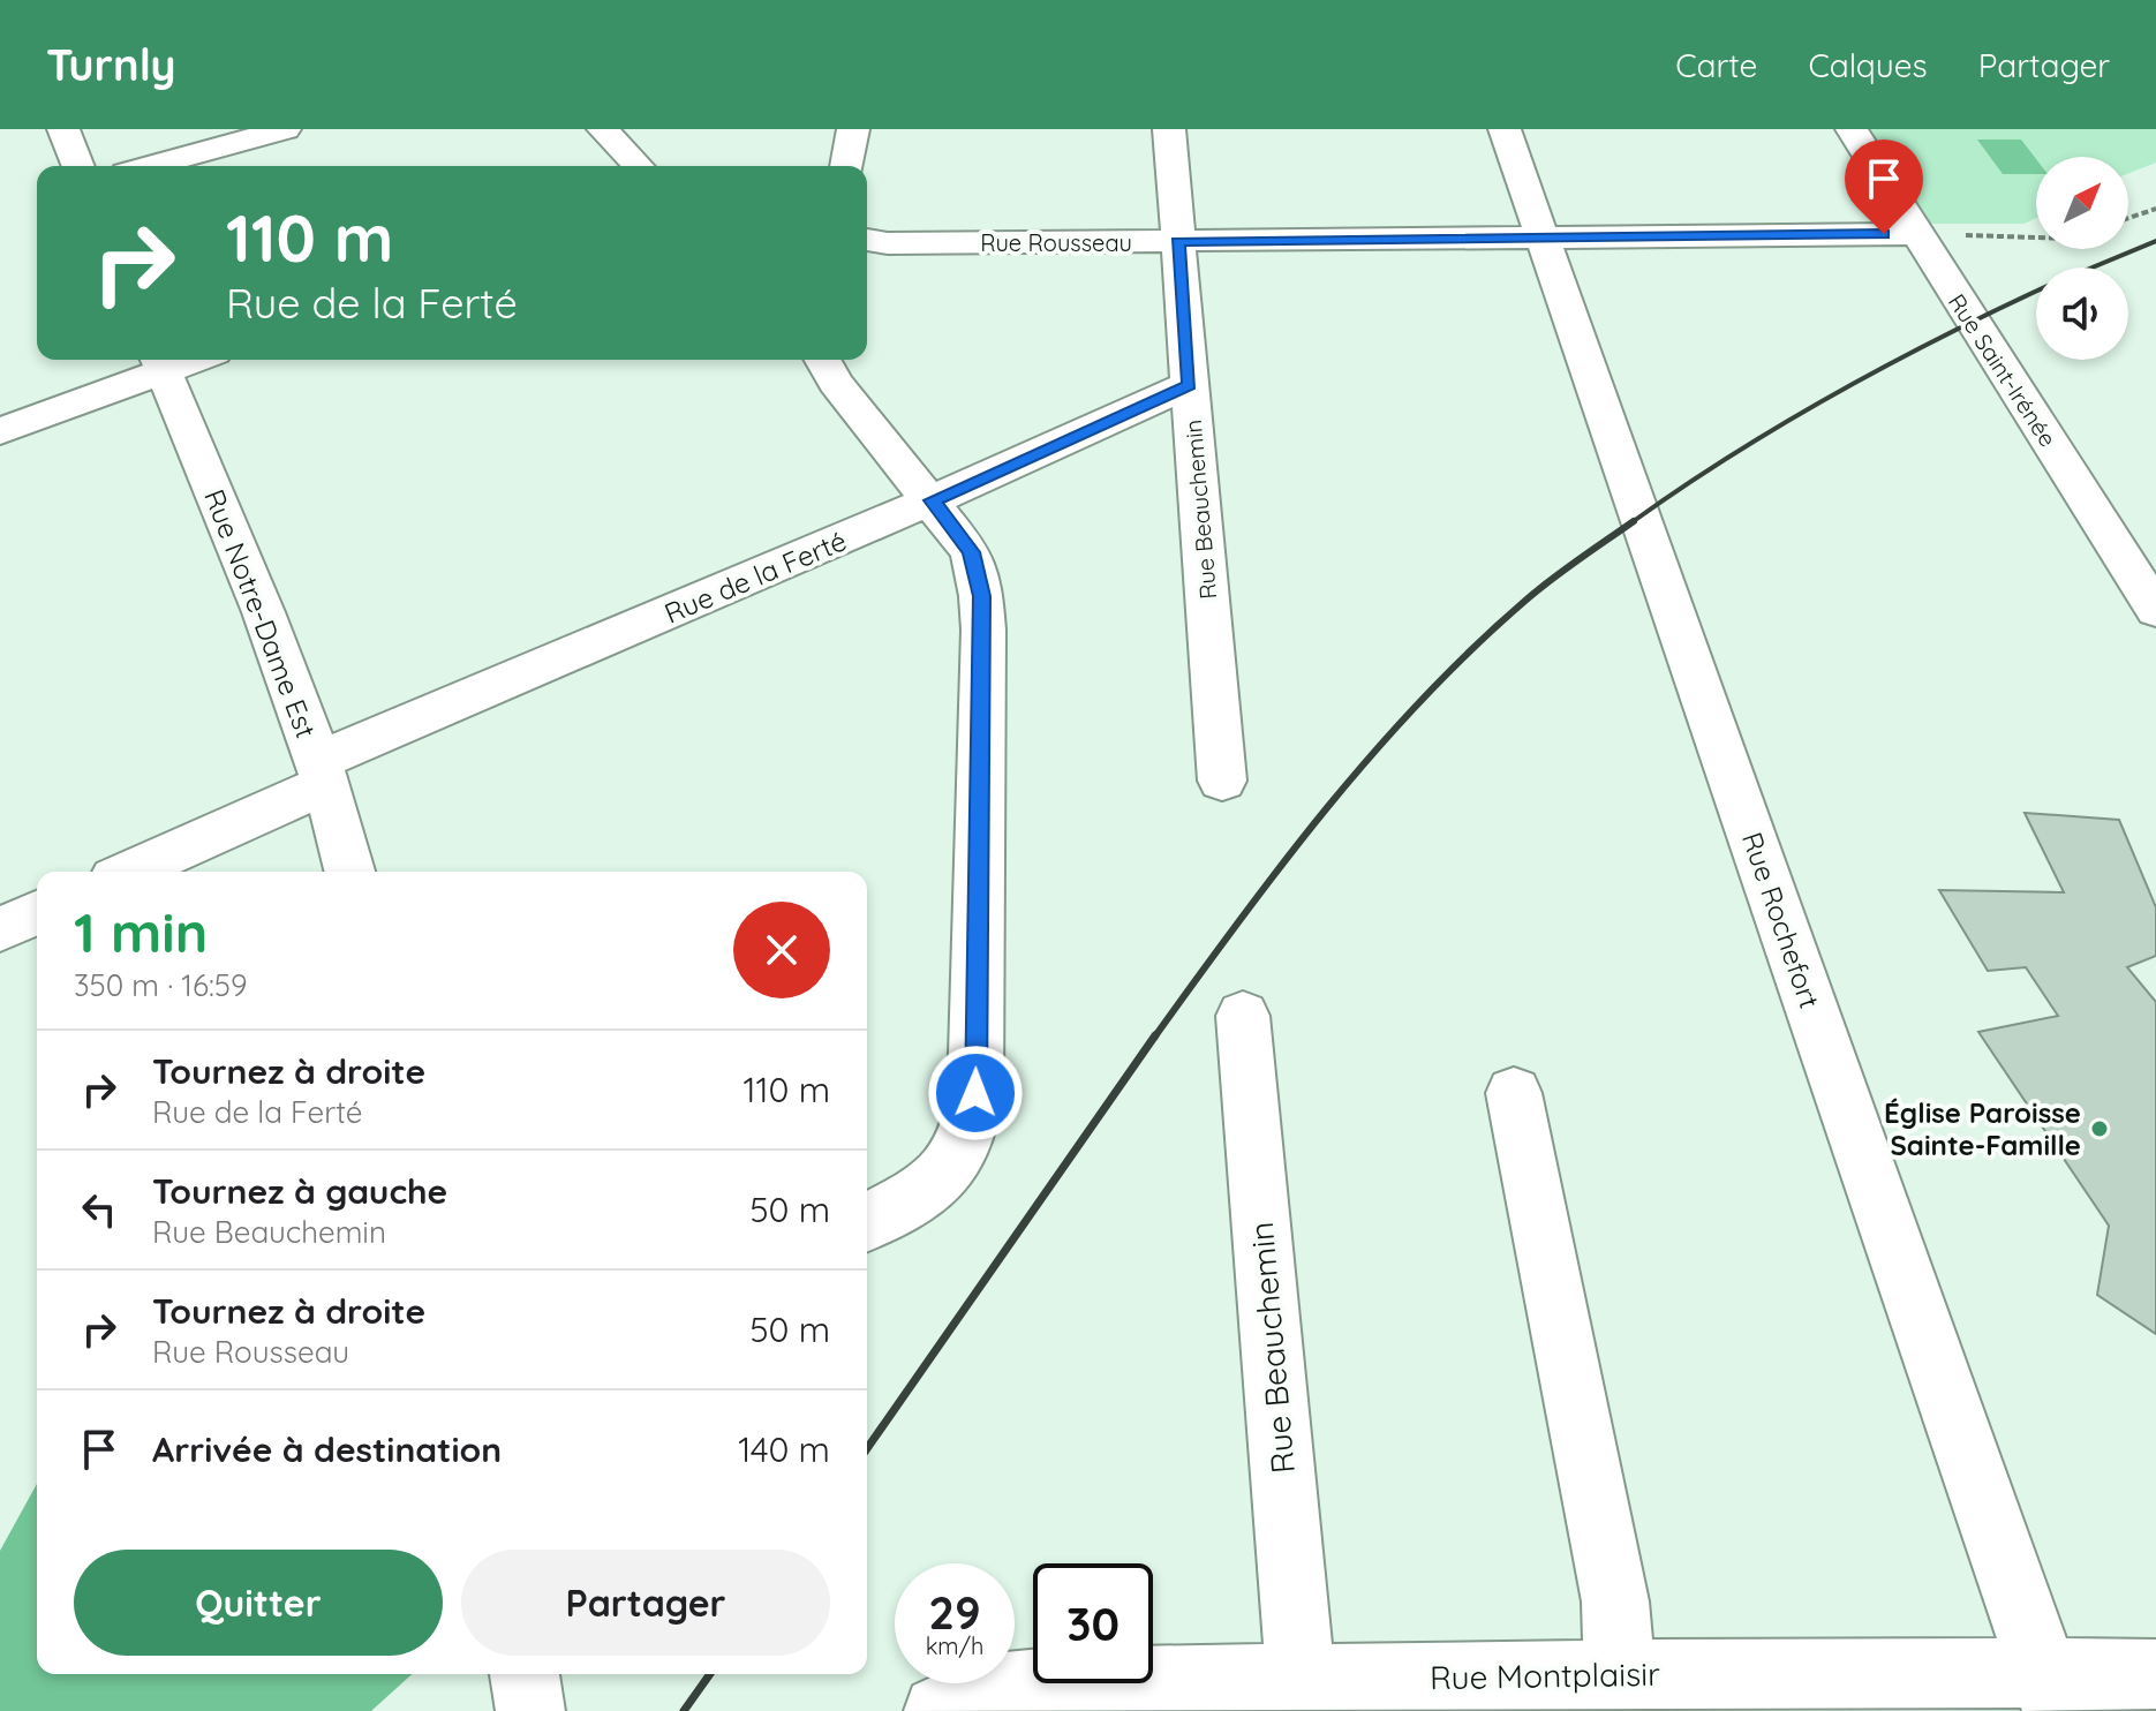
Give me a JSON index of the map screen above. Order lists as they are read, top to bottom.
{
  "streets": {
    "street": [
      "Rue Rousseau",
      "Rue Saint-Irénée",
      "Rue Beauchemin",
      "Rue de la Ferté",
      "Rue Notre-Dame Est",
      "Rue Rochefort",
      "Rue Montplaisir"
    ]
  },
  "crossings": [
    ["Rue Rousseau", "Rue Saint-Irénée"],
    ["Rue Rousseau", "Rue Beauchemin"],
    ["Rue Rousseau", "Rue Rochefort"],
    ["Rue Beauchemin", "Rue de la Ferté"],
    ["Rue Beauchemin", "Rue Montplaisir"],
    ["Rue de la Ferté", "Rue Notre-Dame Est"],
    ["Rue Rochefort", "Rue Montplaisir"]
  ],
  "places": ["Église Paroisse Sainte-Famille"],
  "north": "top right",
  "page": {
    "header": "Turnly",
    "nav": ["Carte", "Calques", "Partager"],
    "turn": ["110 m", "Rue de la Ferté"],
    "heading": ["1 min", "350 m · 16:59"],
    "list": [
      {
        "name": "Tournez à droite",
        "note": "Rue de la Ferté",
        "value": "110 m"
      },
      {
        "name": "Tournez à gauche",
        "note": "Rue Beauchemin",
        "value": "50 m"
      },
      {
        "name": "Tournez à droite",
        "note": "Rue Rousseau",
        "value": "50 m"
      },
      {
        "name": "Arrivée à destination",
        "value": "140 m"
      }
    ],
    "buttons": ["Quitter", "Partager"],
    "speed": "29 km/h",
    "limit": "30"
  }
}
